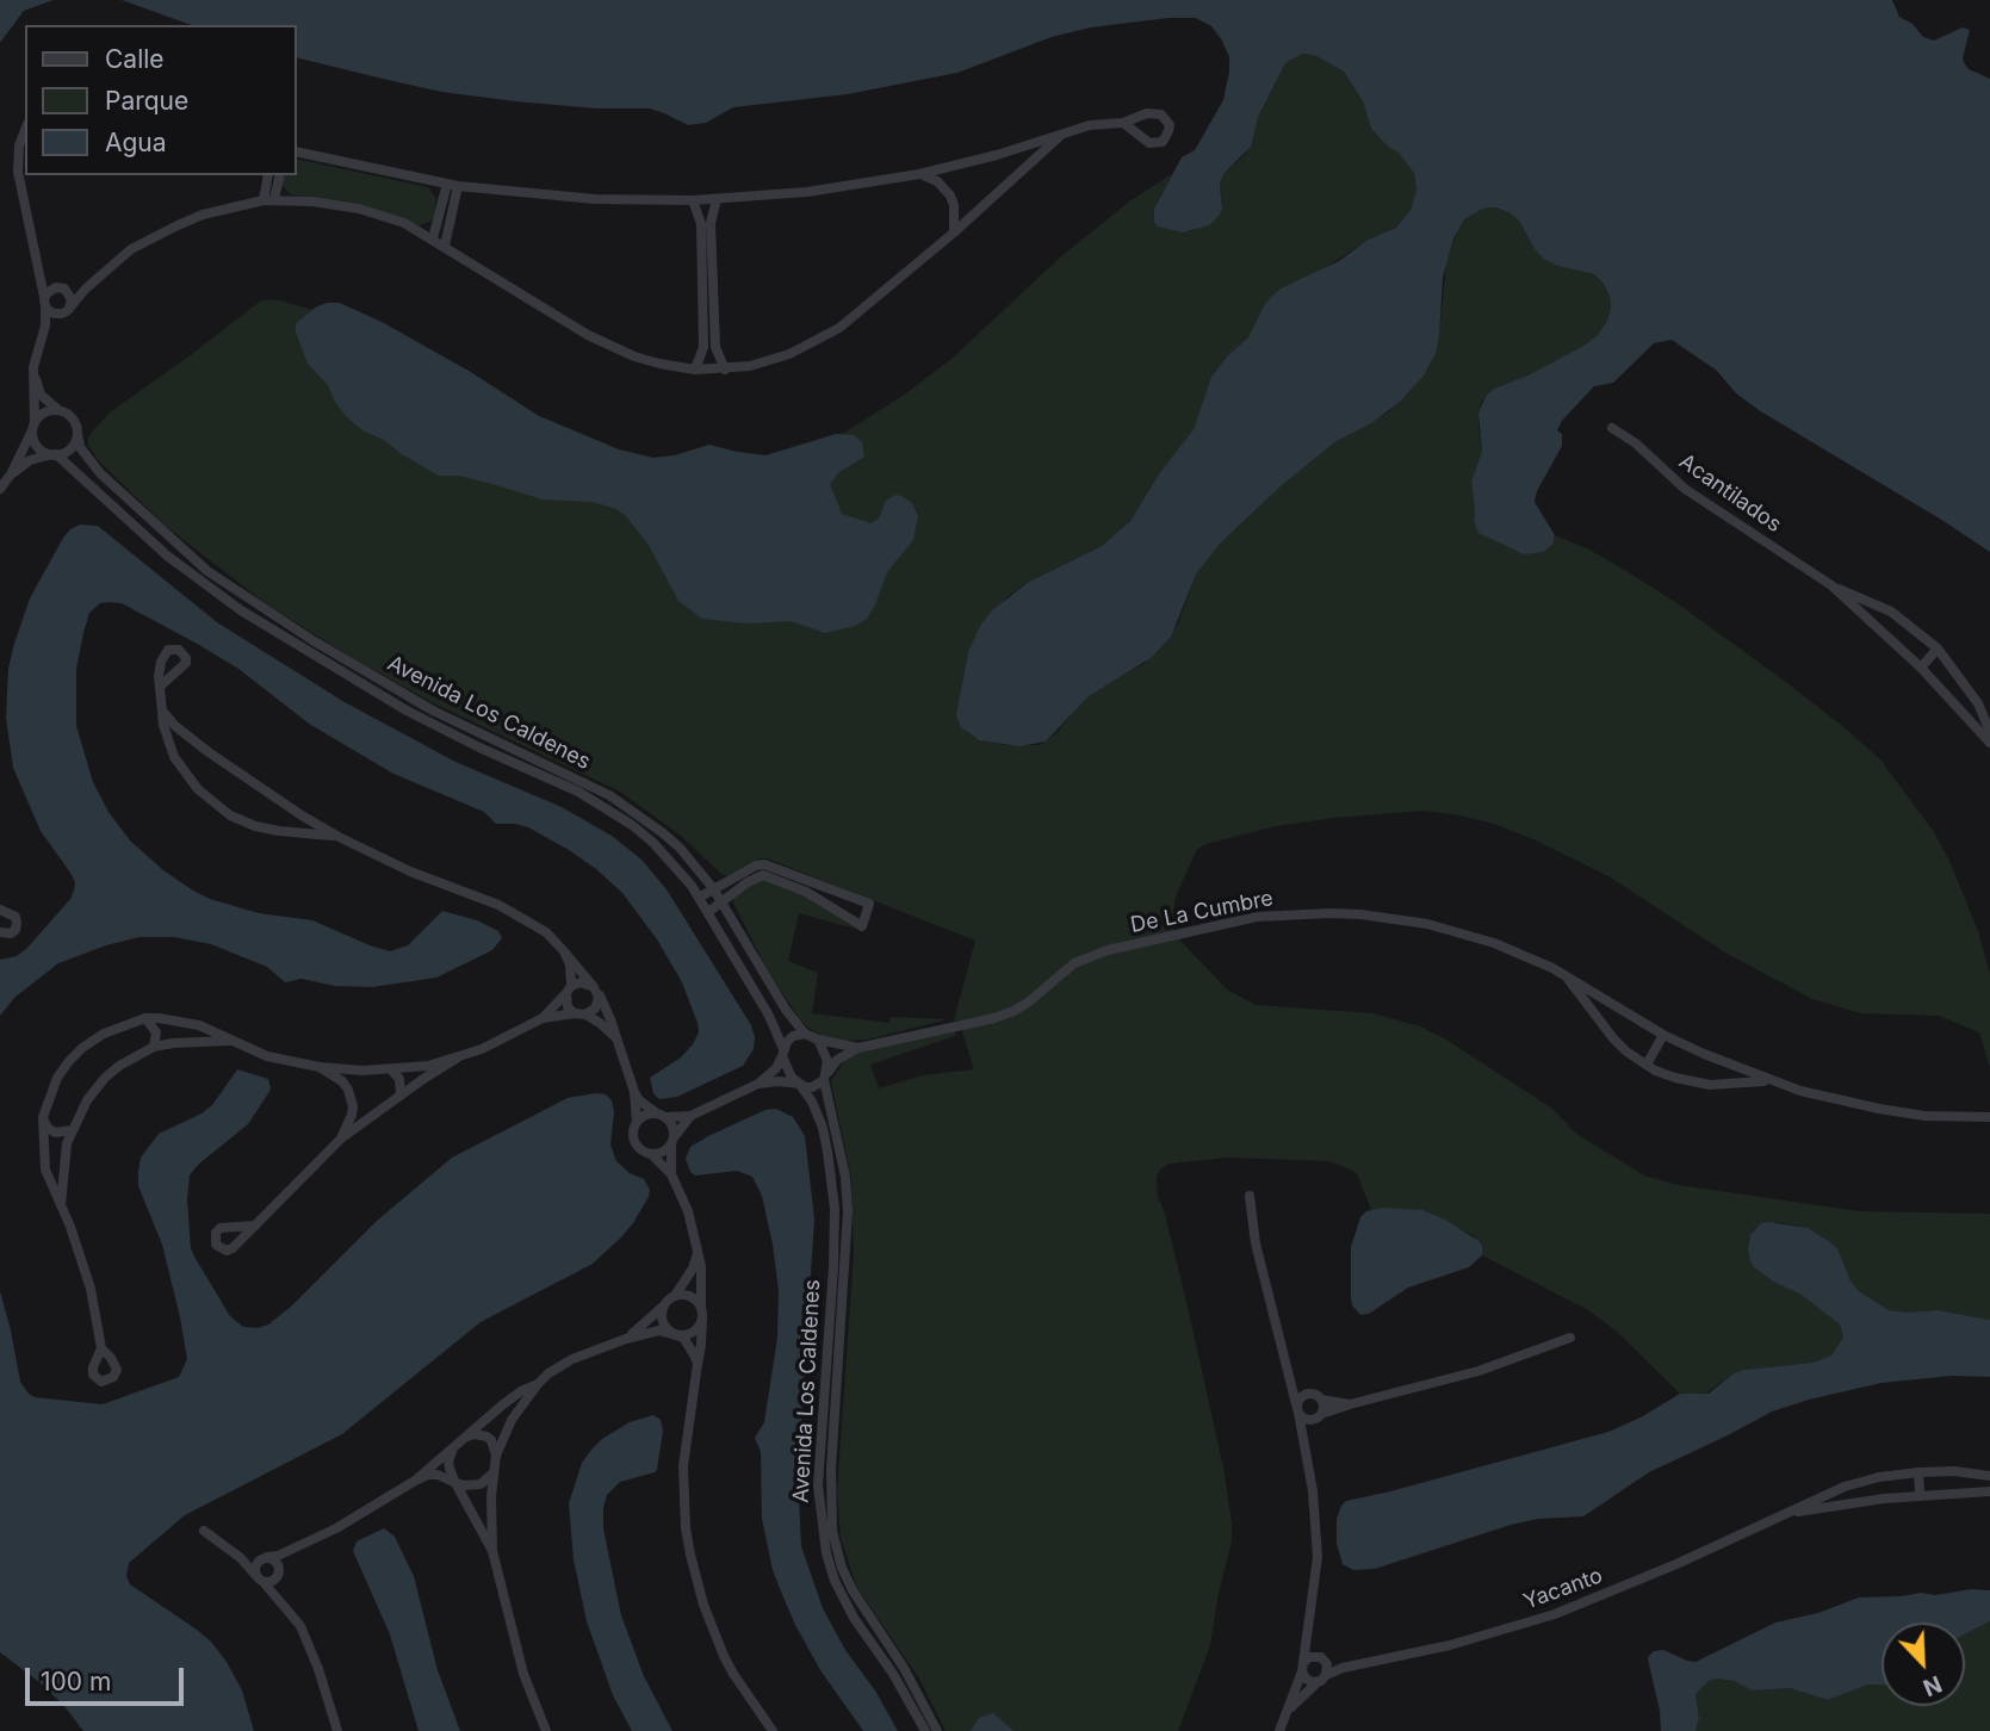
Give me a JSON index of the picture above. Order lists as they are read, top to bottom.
{
  "streets": {
    "street": [
      "Acantilados",
      "Avenida Los Caldenes",
      "De La Cumbre",
      "Yacanto"
    ]
  },
  "legend": ["Calle", "Parque", "Agua"],
  "scale_bar": "100 m",
  "north": "bottom right"
}
